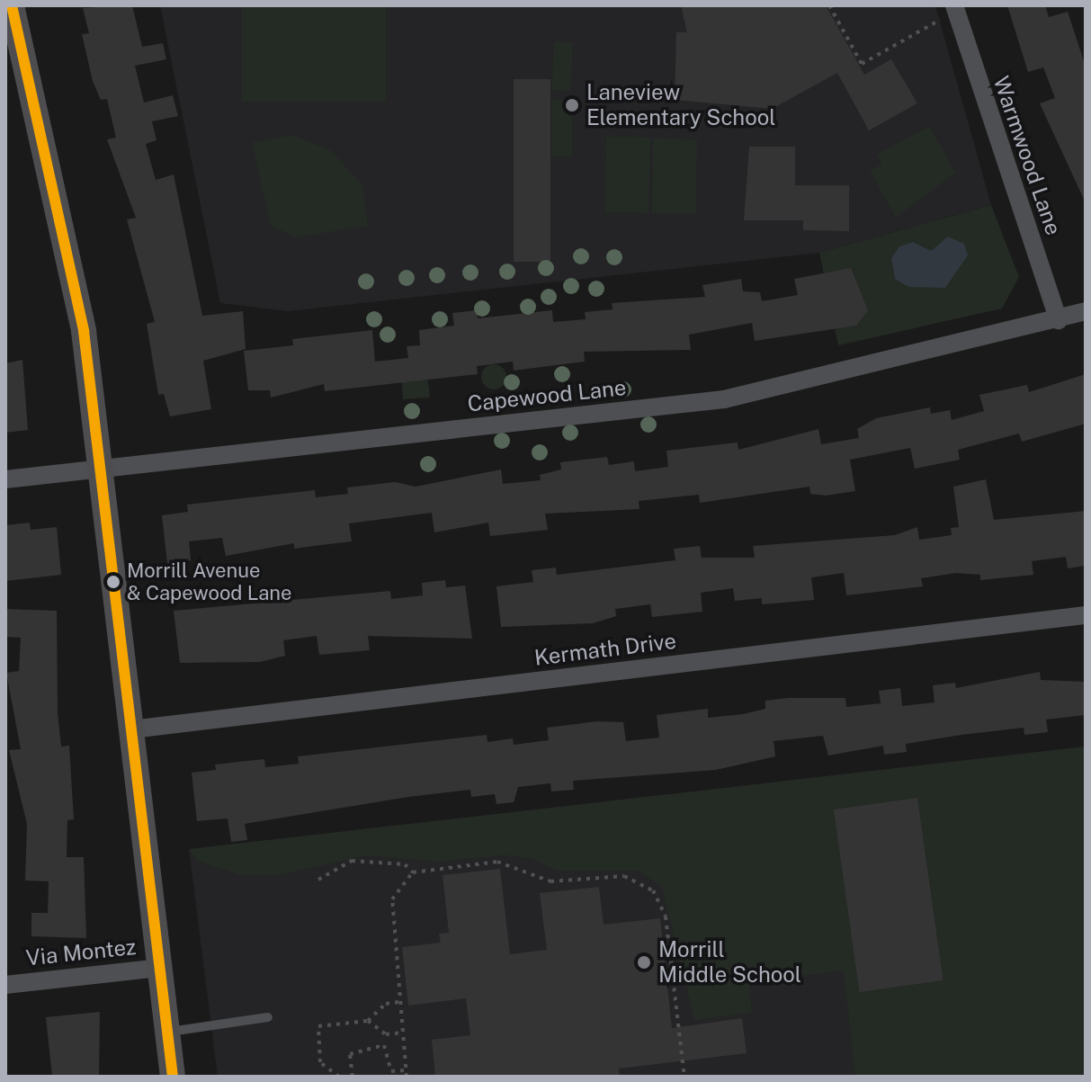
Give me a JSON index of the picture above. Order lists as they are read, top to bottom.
{
  "streets": {
    "street": [
      "Warmwood Lane",
      "Capewood Lane",
      "Kermath Drive",
      "Via Montez"
    ]
  },
  "crossings": [
    ["Warmwood Lane", "Capewood Lane"]
  ],
  "places": ["Laneview Elementary School", "Morrill Avenue & Capewood Lane", "Morrill Middle School"]
}
